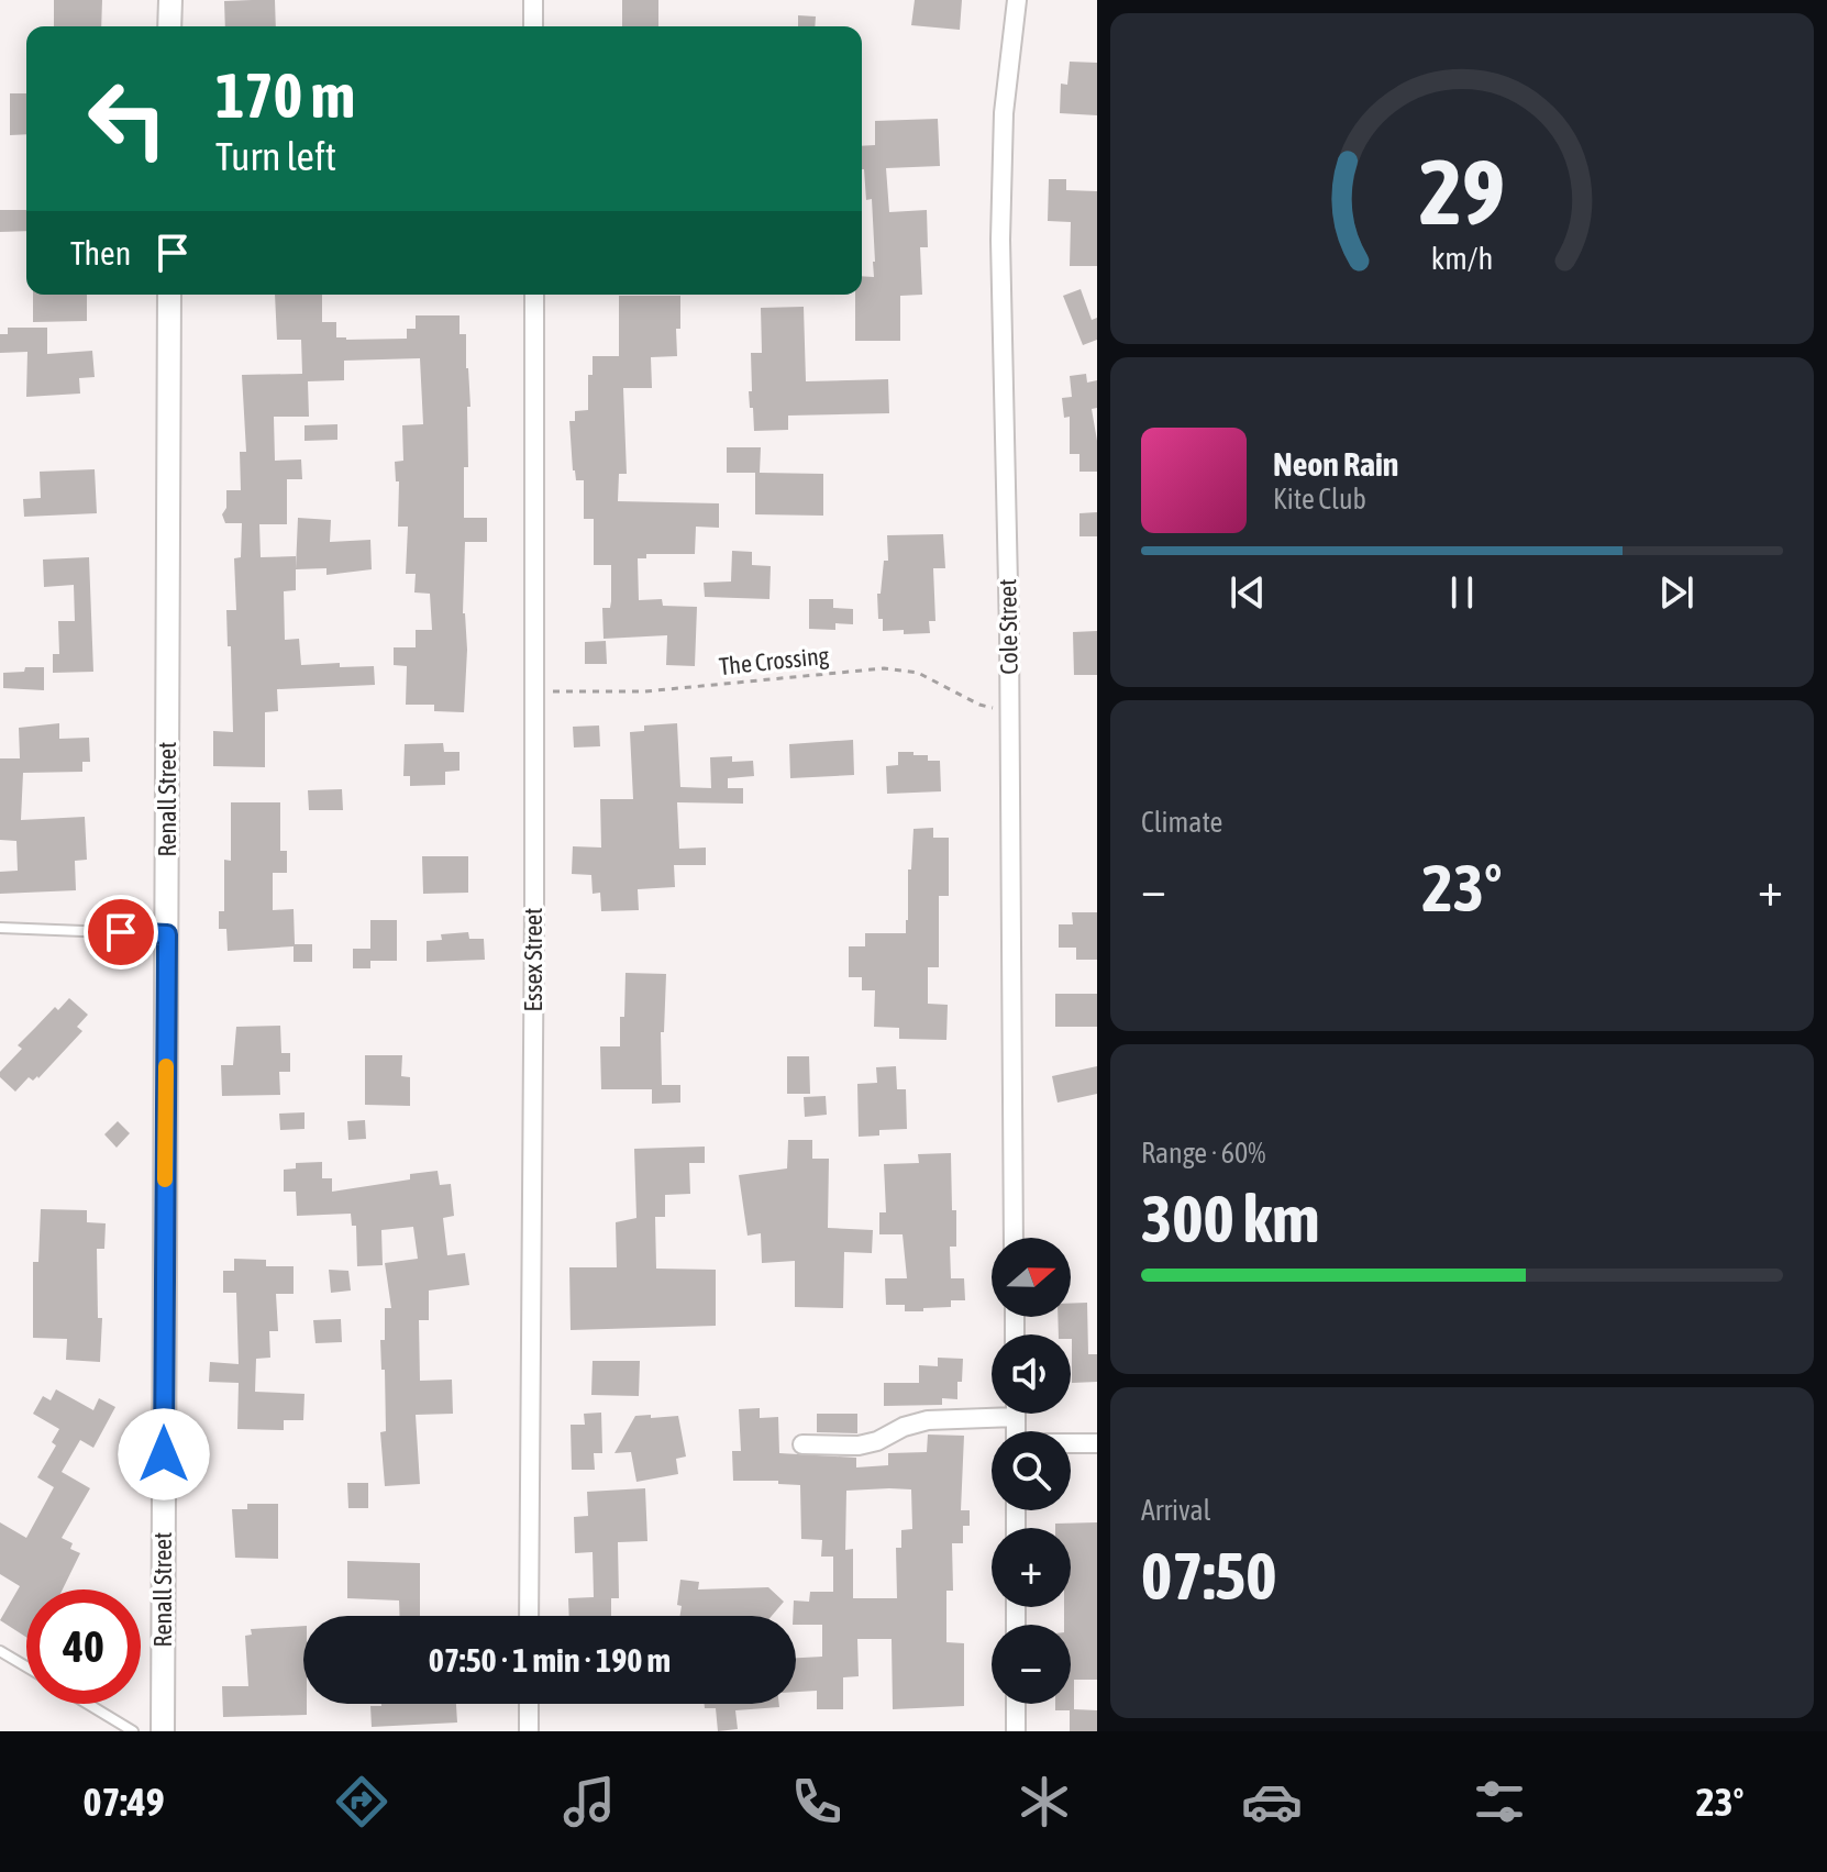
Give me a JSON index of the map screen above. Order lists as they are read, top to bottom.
{
  "streets": {
    "street": ["Cole Street", "Renall Street", "Essex Street"],
    "path": ["The Crossing"]
  },
  "crossings": [
    ["Cole Street", "The Crossing"],
    ["The Crossing", "Essex Street"]
  ],
  "north": "right",
  "page": {
    "turn": ["170 m", "Turn left"],
    "then": "Then",
    "song": ["Neon Rain", "Kite Club"],
    "tile": [
      "Climate",
      ["Range · 60%", "300 km"],
      ["Arrival", "07:50"]
    ],
    "heat": ["−", "23°", "+"],
    "map_buttons": ["+", "−"],
    "limit": "40",
    "trip": "07:50 · 1 min · 190 m",
    "tabs": ["07:49", "23°"],
    "gauge": ["29", "km/h"]
  }
}
